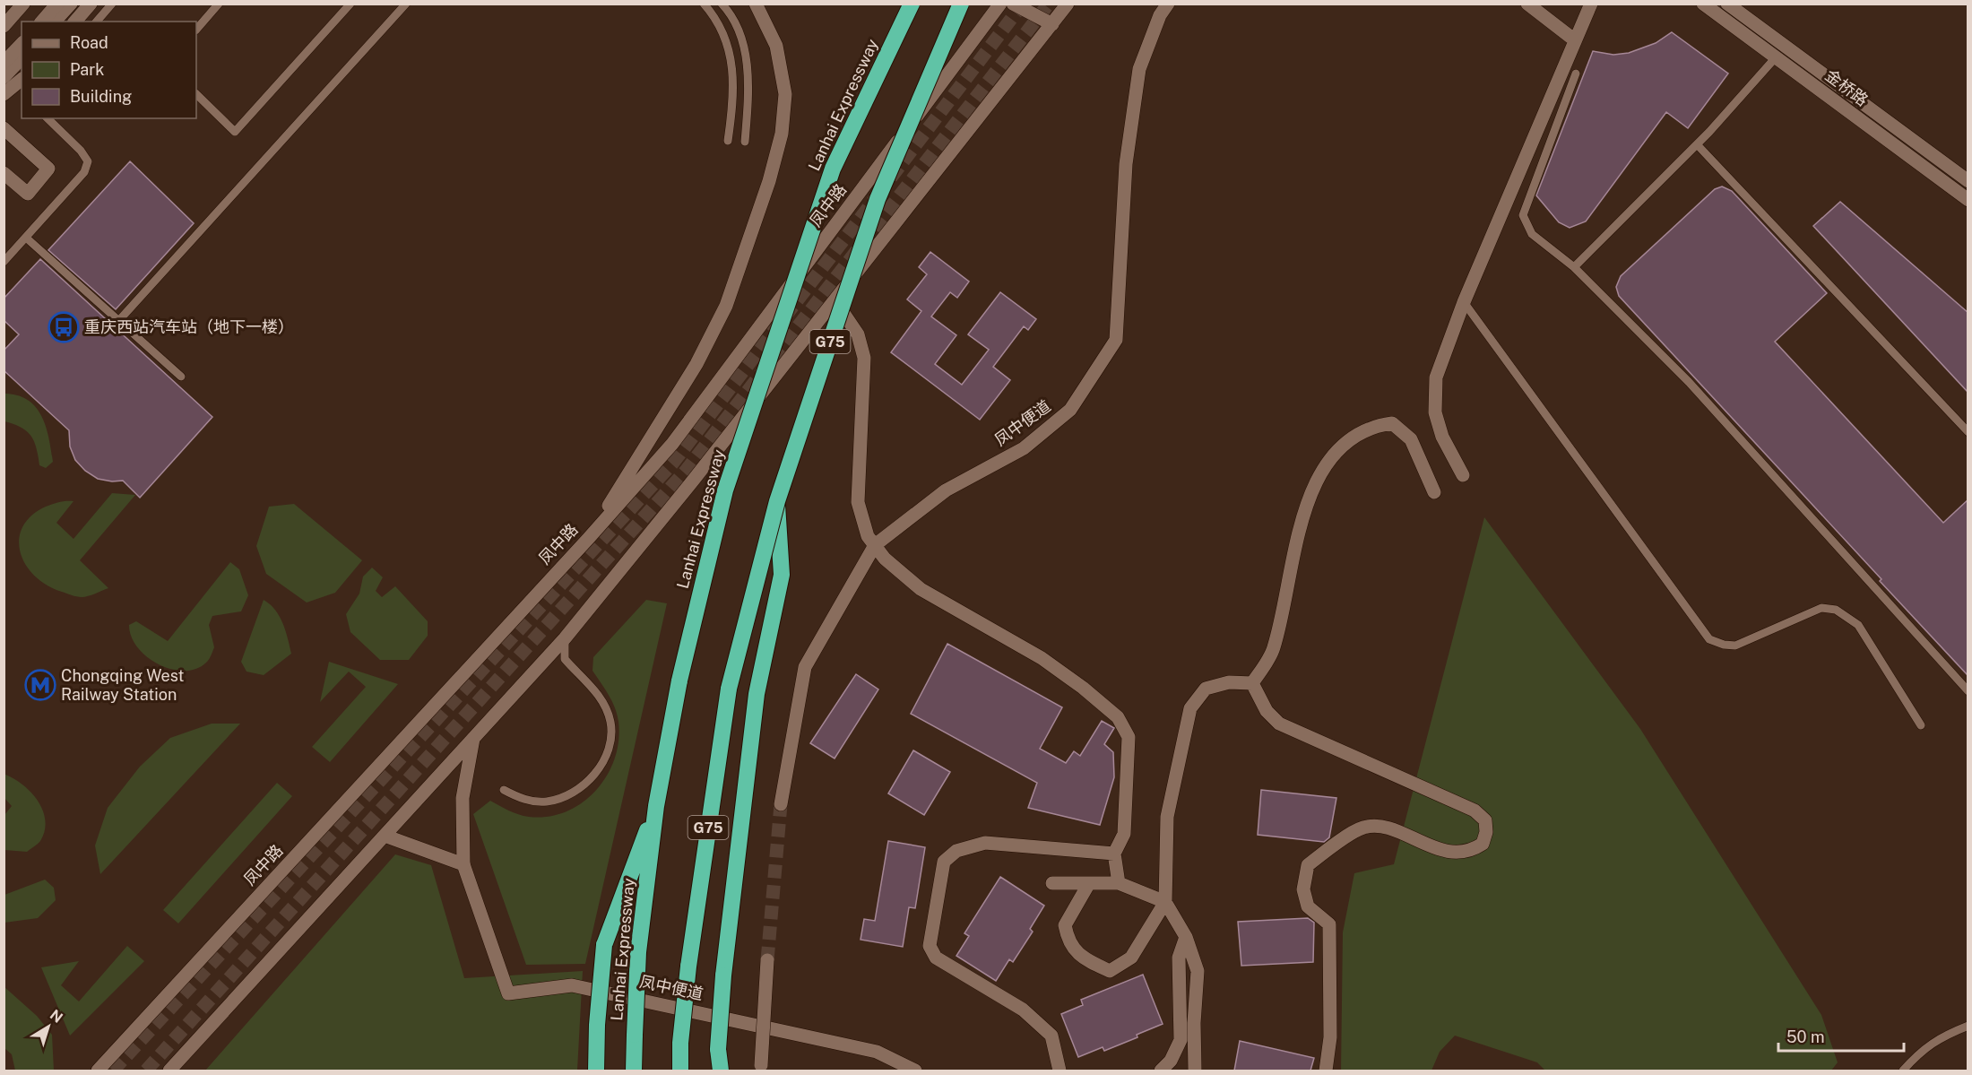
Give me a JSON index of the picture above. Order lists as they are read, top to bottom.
{
  "streets": {
    "highway": ["Lanhai Expressway", "G75"],
    "street": ["金桥路", "凤中路", "凤中便道"]
  },
  "places": {
    "bus stop": ["重庆西站汽车站（地下一楼）"],
    "metro station": ["Chongqing West Railway Station"]
  },
  "legend": ["Road", "Park", "Building"],
  "scale_bar": "50 m",
  "north": "top right"
}
